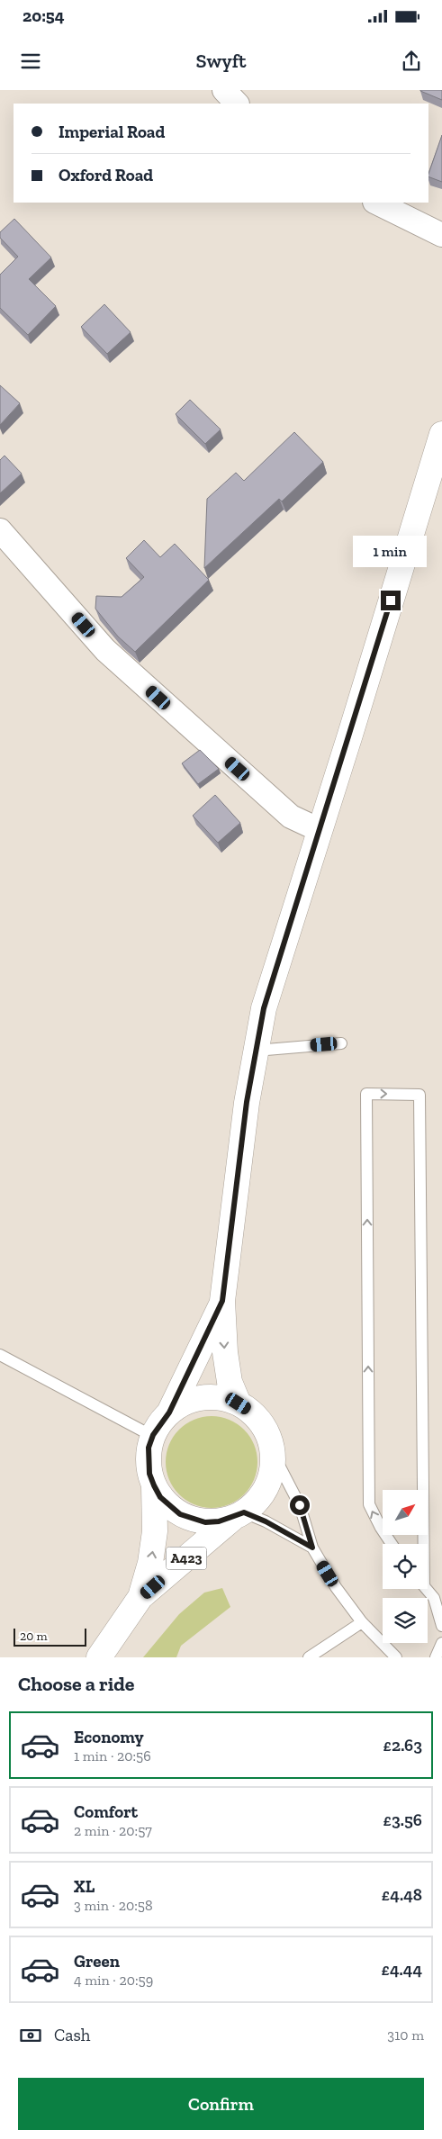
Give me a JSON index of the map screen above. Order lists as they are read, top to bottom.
{
  "streets": {
    "highway": ["A423"]
  },
  "scale_bar": "20 m",
  "north": "top right",
  "page": {
    "status": "20:54",
    "header": "Swyft",
    "banner": ["Imperial Road", "Oxford Road"],
    "bubble": "1 min",
    "scale": "20 m",
    "heading": "Choose a ride",
    "list": [
      {
        "name": "Economy",
        "note": "1 min · 20:56",
        "value": "£2.63"
      },
      {
        "name": "Comfort",
        "note": "2 min · 20:57",
        "value": "£3.56"
      },
      {
        "name": "XL",
        "note": "3 min · 20:58",
        "value": "£4.48"
      },
      {
        "name": "Green",
        "note": "4 min · 20:59",
        "value": "£4.44"
      }
    ],
    "pay": ["Cash", "310 m"],
    "buttons": "Confirm"
  }
}
